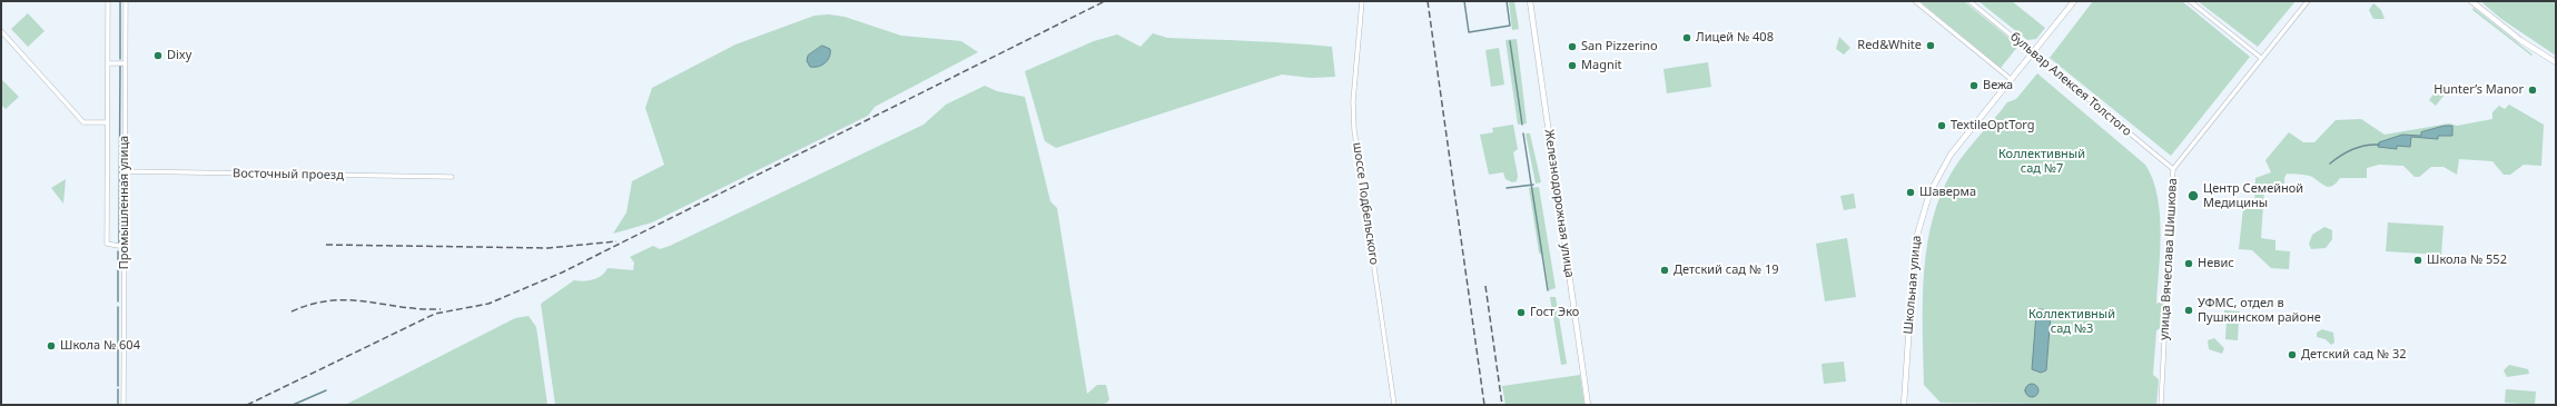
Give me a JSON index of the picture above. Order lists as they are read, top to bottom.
{
  "streets": {
    "street": [
      "бульвар Алексея Толстого",
      "Восточный проезд",
      "Промышленная улица",
      "шоссе Подбельского",
      "Железнодорожная улица",
      "улица Вячеслава Шишкова",
      "Школьная улица"
    ]
  },
  "crossings": [
    ["бульвар Алексея Толстого", "улица Вячеслава Шишкова"],
    ["бульвар Алексея Толстого", "Школьная улица"],
    ["Восточный проезд", "Промышленная улица"]
  ],
  "parks": ["Коллективный сад №7", "Коллективный сад №3"],
  "places": [
    "Лицей № 408",
    "Red&White",
    "San Pizzerino",
    "Dixy",
    "Magnit",
    "Вежа",
    "Hunter’s Manor",
    "TextileOptTorg",
    "Шаверма",
    "Центр Семейной Медицины",
    "Школа № 552",
    "Невис",
    "Детский сад № 19",
    "УФМС, отдел в Пушкинском районе",
    "Гост Эко",
    "Школа № 604",
    "Детский сад № 32"
  ]
}
